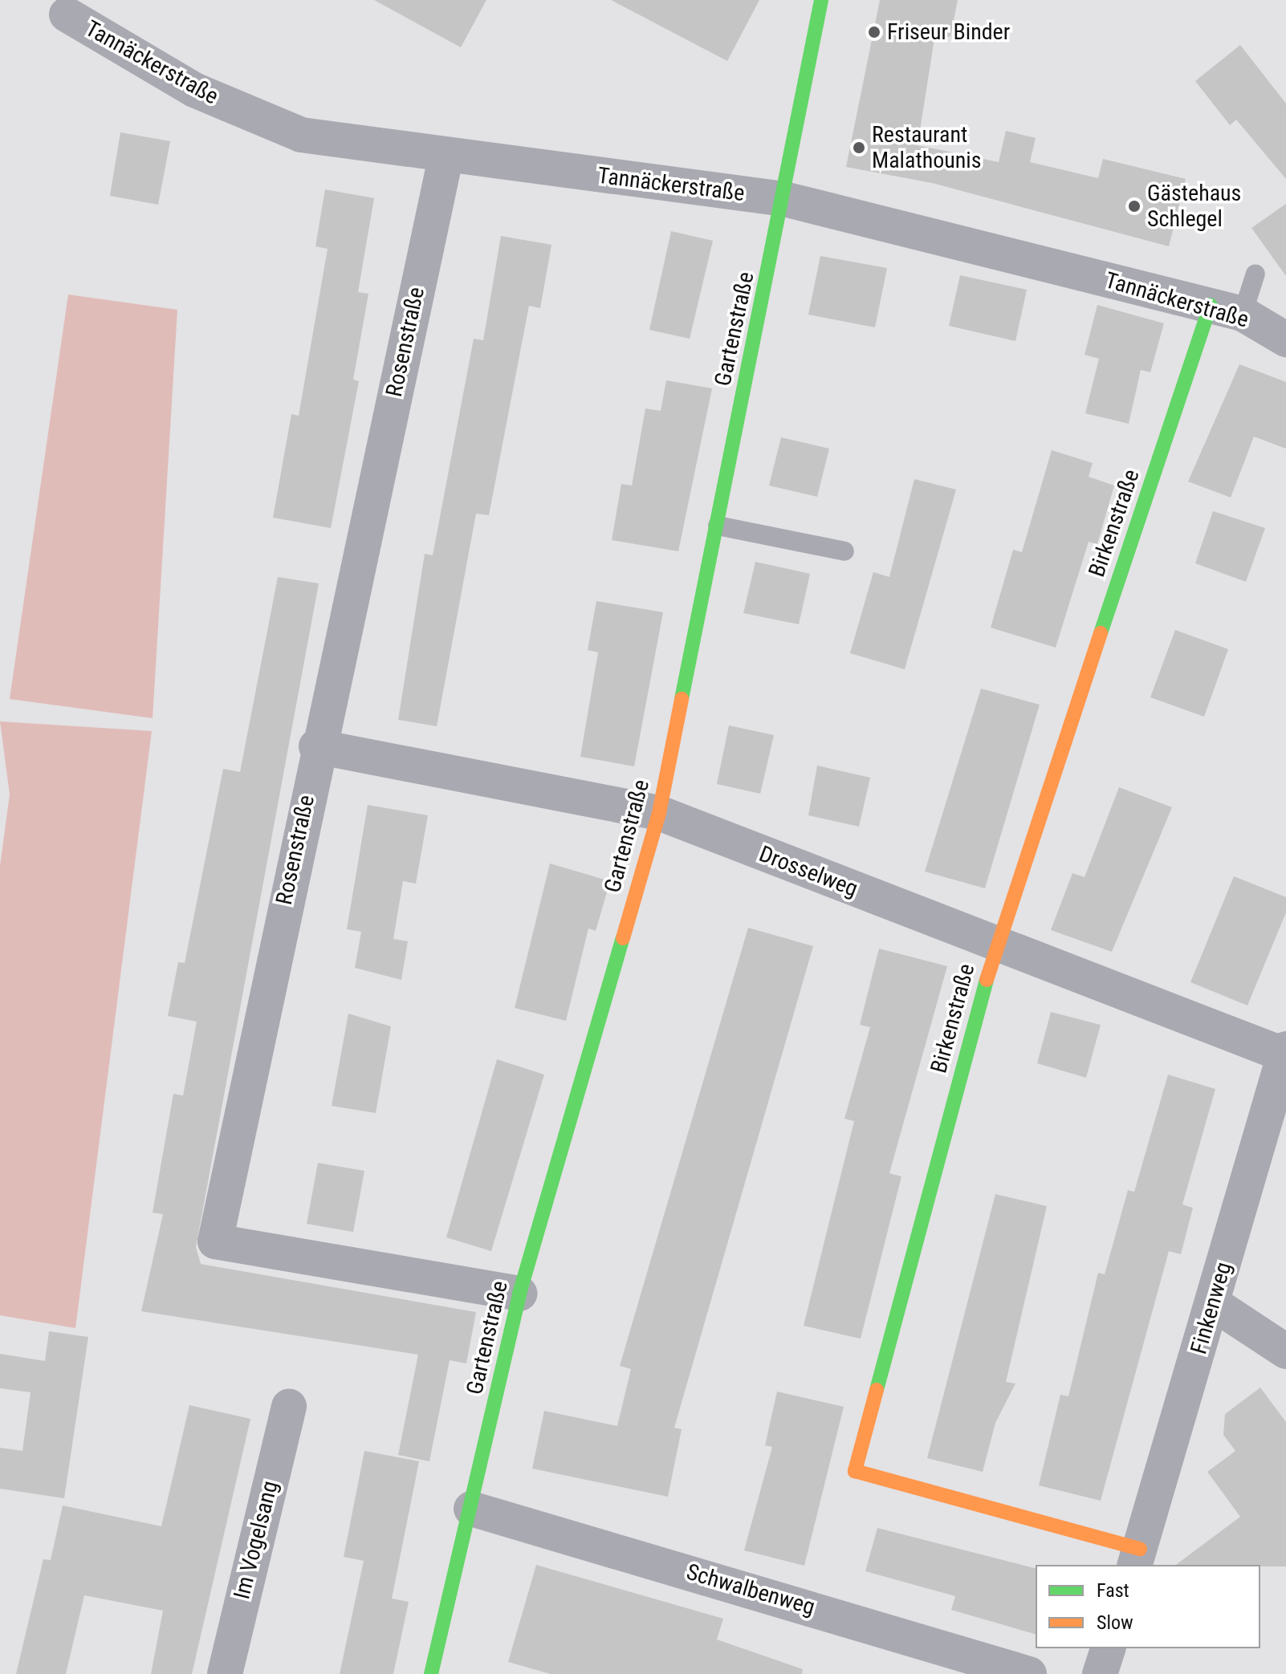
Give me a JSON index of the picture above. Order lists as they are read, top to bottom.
{
  "streets": {
    "street": [
      "Tannäckerstraße",
      "Gartenstraße",
      "Rosenstraße",
      "Birkenstraße",
      "Drosselweg",
      "Finkenweg",
      "Im Vogelsang",
      "Schwalbenweg"
    ]
  },
  "crossings": [
    ["Tannäckerstraße", "Gartenstraße"],
    ["Tannäckerstraße", "Rosenstraße"],
    ["Tannäckerstraße", "Birkenstraße"],
    ["Gartenstraße", "Rosenstraße"],
    ["Gartenstraße", "Drosselweg"],
    ["Gartenstraße", "Schwalbenweg"],
    ["Rosenstraße", "Drosselweg"],
    ["Birkenstraße", "Drosselweg"],
    ["Birkenstraße", "Finkenweg"],
    ["Drosselweg", "Finkenweg"]
  ],
  "places": ["Friseur Binder", "Restaurant Malathounis", "Gästehaus Schlegel"],
  "legend": ["Fast", "Slow"]
}
